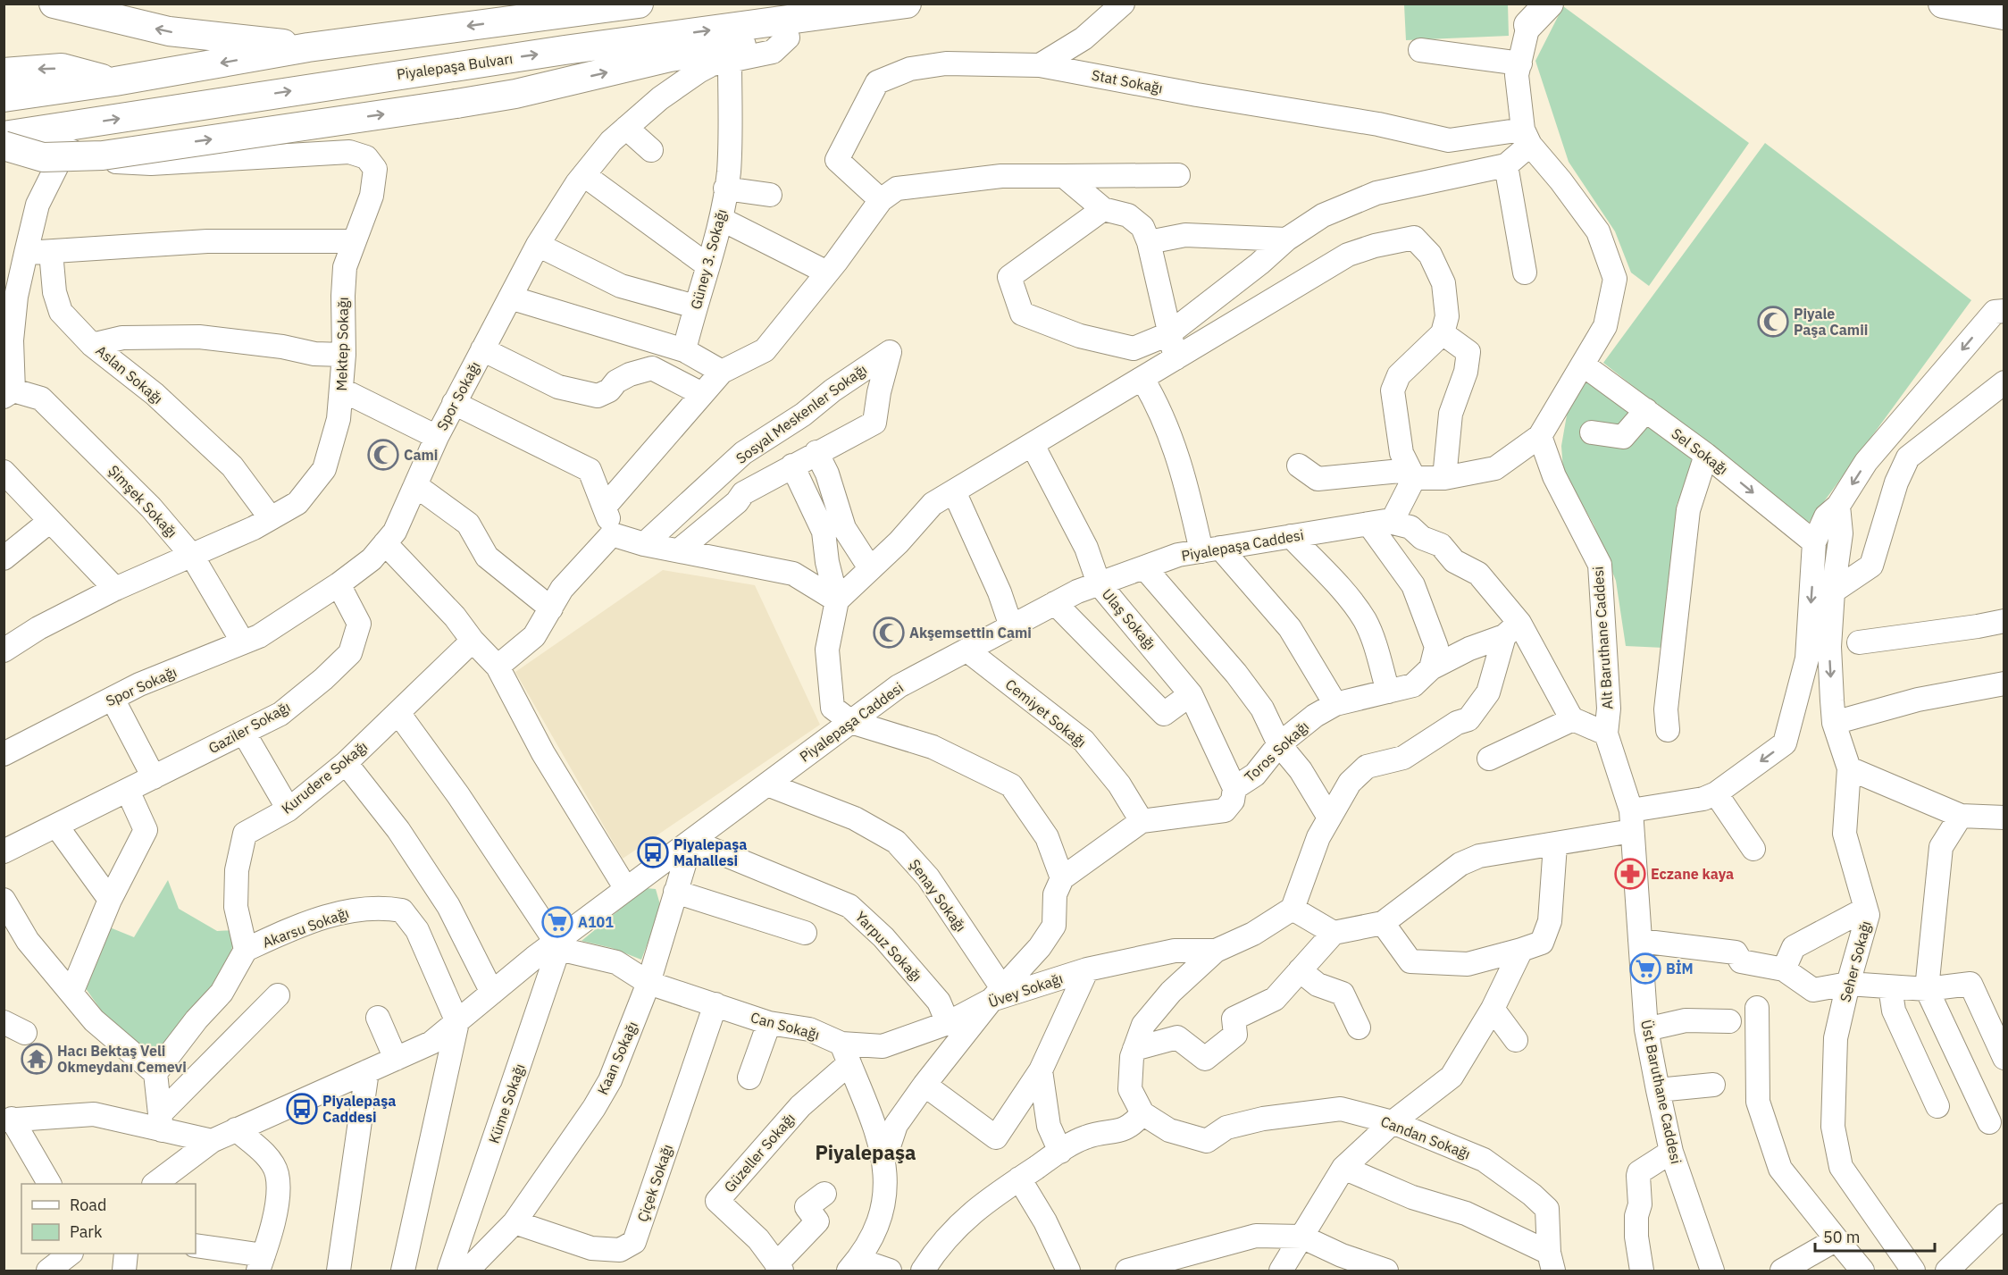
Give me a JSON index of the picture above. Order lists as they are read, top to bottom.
{
  "streets": {
    "main road": ["Piyalepaşa Bulvarı"],
    "street": [
      "Stat Sokağı",
      "Güney 3. Sokağı",
      "Mektep Sokağı",
      "Aslan Sokağı",
      "Spor Sokağı",
      "Sosyal Meskenler Sokağı",
      "Sel Sokağı",
      "Şimşek Sokağı",
      "Piyalepaşa Caddesi",
      "Ulaş Sokağı",
      "Alt Baruthane Caddesi",
      "Cemiyet Sokağı",
      "Gaziler Sokağı",
      "Toros Sokağı",
      "Kurudere Sokağı",
      "Şenay Sokağı",
      "Akarsu Sokağı",
      "Yarpuz Sokağı",
      "Seher Sokağı",
      "Üvey Sokağı",
      "Can Sokağı",
      "Kaan Sokağı",
      "Üst Baruthane Caddesi",
      "Küme Sokağı",
      "Candan Sokağı",
      "Güzeller Sokağı",
      "Çiçek Sokağı"
    ]
  },
  "crossings": [
    ["Piyalepaşa Bulvarı", "Mektep Sokağı"],
    ["Güney 3. Sokağı", "Spor Sokağı"],
    ["Mektep Sokağı", "Aslan Sokağı"],
    ["Mektep Sokağı", "Şimşek Sokağı"],
    ["Spor Sokağı", "Şimşek Sokağı"],
    ["Spor Sokağı", "Gaziler Sokağı"],
    ["Piyalepaşa Caddesi", "Ulaş Sokağı"],
    ["Piyalepaşa Caddesi", "Cemiyet Sokağı"],
    ["Piyalepaşa Caddesi", "Şenay Sokağı"],
    ["Piyalepaşa Caddesi", "Akarsu Sokağı"],
    ["Piyalepaşa Caddesi", "Yarpuz Sokağı"],
    ["Piyalepaşa Caddesi", "Can Sokağı"],
    ["Piyalepaşa Caddesi", "Kaan Sokağı"],
    ["Piyalepaşa Caddesi", "Küme Sokağı"],
    ["Ulaş Sokağı", "Toros Sokağı"],
    ["Cemiyet Sokağı", "Toros Sokağı"],
    ["Kurudere Sokağı", "Akarsu Sokağı"],
    ["Şenay Sokağı", "Üvey Sokağı"],
    ["Yarpuz Sokağı", "Üvey Sokağı"],
    ["Yarpuz Sokağı", "Kaan Sokağı"],
    ["Üvey Sokağı", "Can Sokağı"],
    ["Üvey Sokağı", "Güzeller Sokağı"],
    ["Can Sokağı", "Kaan Sokağı"],
    ["Can Sokağı", "Küme Sokağı"],
    ["Can Sokağı", "Güzeller Sokağı"],
    ["Can Sokağı", "Çiçek Sokağı"],
    ["Kaan Sokağı", "Çiçek Sokağı"]
  ],
  "one_way": ["Sel Sokağı"],
  "districts": ["Piyalepaşa"],
  "places": {
    "mosque": ["Piyale Paşa Camii", "Cami", "Akşemsettin Cami"],
    "bus stop": ["Piyalepaşa Mahallesi", "Piyalepaşa Caddesi"],
    "pharmacy": ["Eczane kaya"],
    "supermarket": ["A101", "BİM"],
    "temple": ["Hacı Bektaş Veli Okmeydanı Cemevi"]
  },
  "legend": ["Road", "Park"],
  "scale_bar": "50 m"
}
